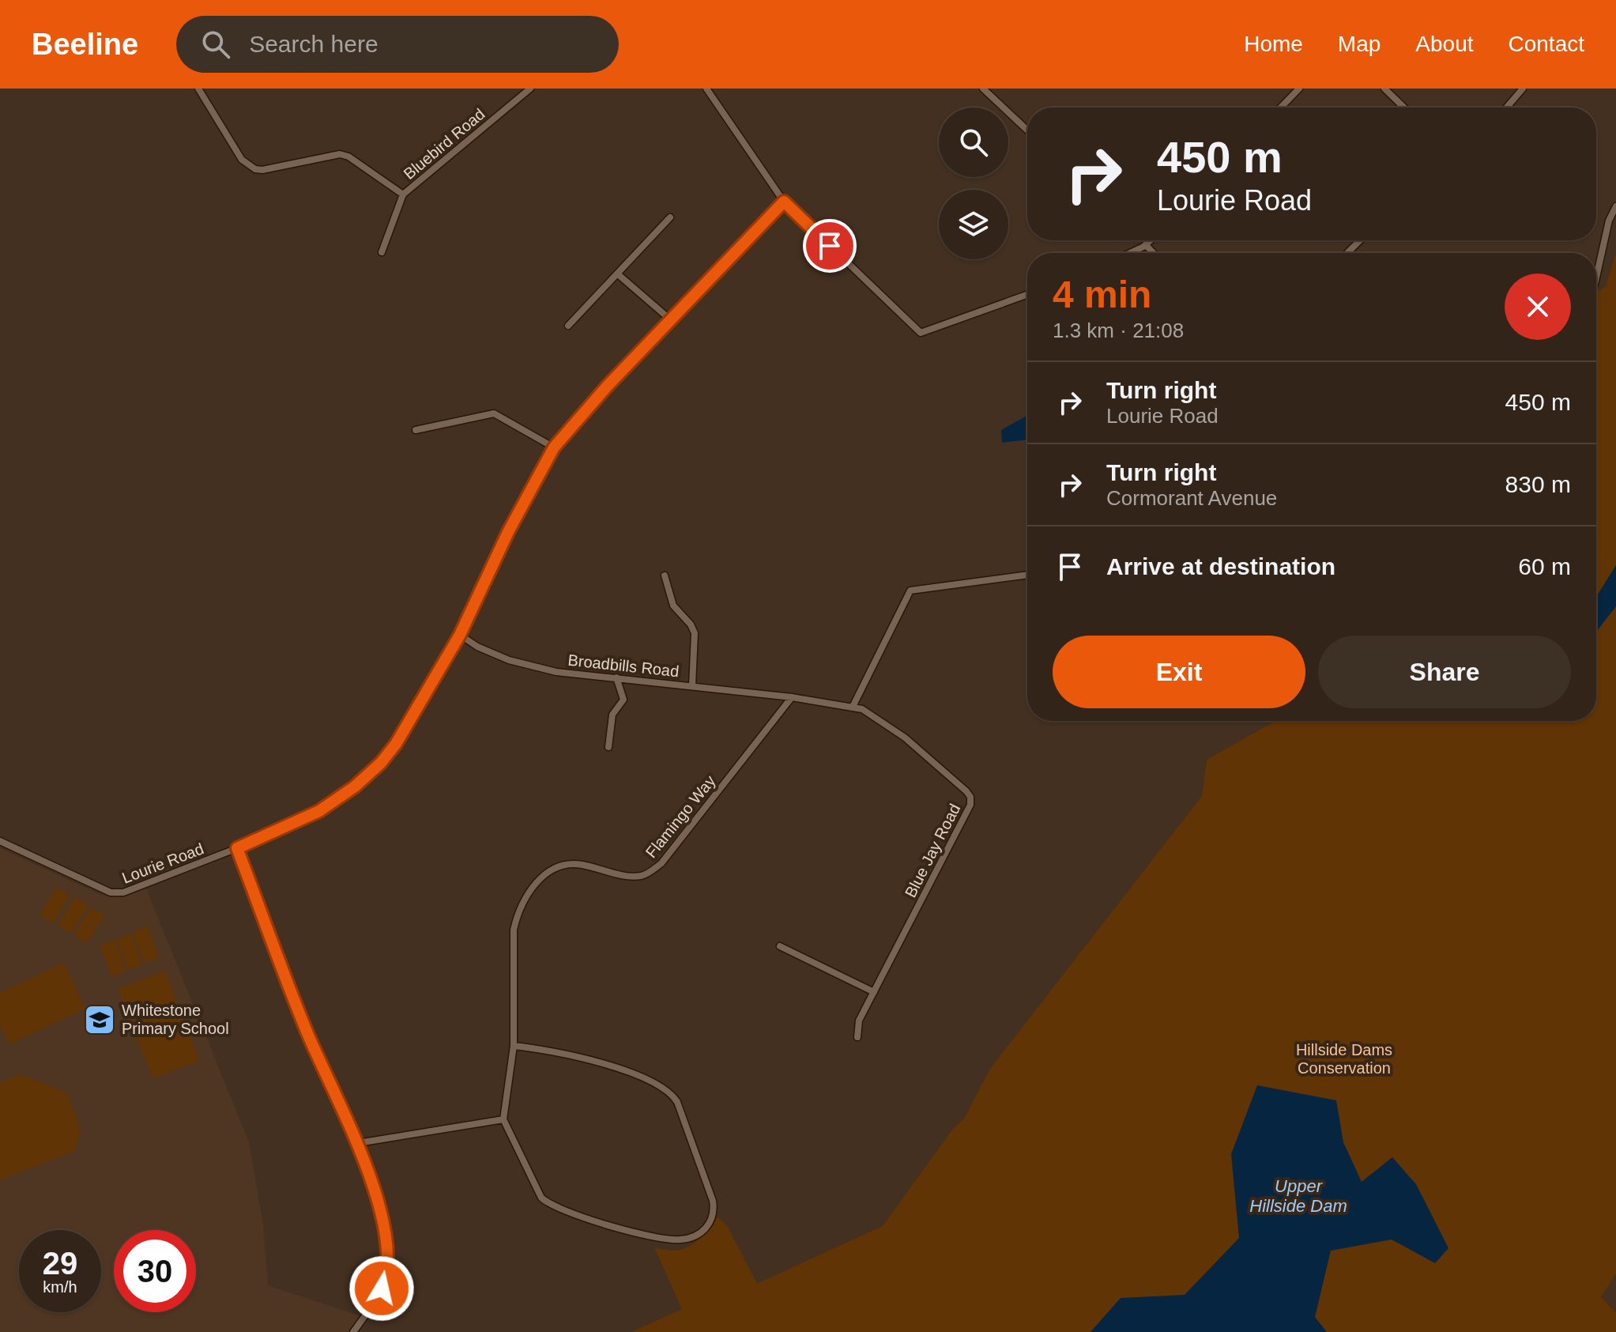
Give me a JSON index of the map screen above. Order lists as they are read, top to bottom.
{
  "streets": {
    "street": [
      "Bluebird Road",
      "Broadbills Road",
      "Flamingo Way",
      "Blue Jay Road",
      "Lourie Road"
    ]
  },
  "crossings": [
    ["Broadbills Road", "Flamingo Way"],
    ["Broadbills Road", "Blue Jay Road"],
    ["Broadbills Road", "Lourie Road"],
    ["Flamingo Way", "Blue Jay Road"]
  ],
  "water": ["Upper Hillside Dam"],
  "parks": ["Hillside Dams Conservation"],
  "places": {
    "school or university": ["Whitestone Primary School"]
  },
  "page": {
    "header": "Beeline",
    "search": "Search here",
    "nav": [
      "Home",
      "Map",
      "About",
      "Contact"
    ],
    "turn": ["450 m", "Lourie Road"],
    "heading": ["4 min", "1.3 km · 21:08"],
    "list": [
      {
        "name": "Turn right",
        "note": "Lourie Road",
        "value": "450 m"
      },
      {
        "name": "Turn right",
        "note": "Cormorant Avenue",
        "value": "830 m"
      },
      {
        "name": "Arrive at destination",
        "value": "60 m"
      }
    ],
    "buttons": ["Exit", "Share"],
    "speed": "29 km/h",
    "limit": "30"
  }
}
